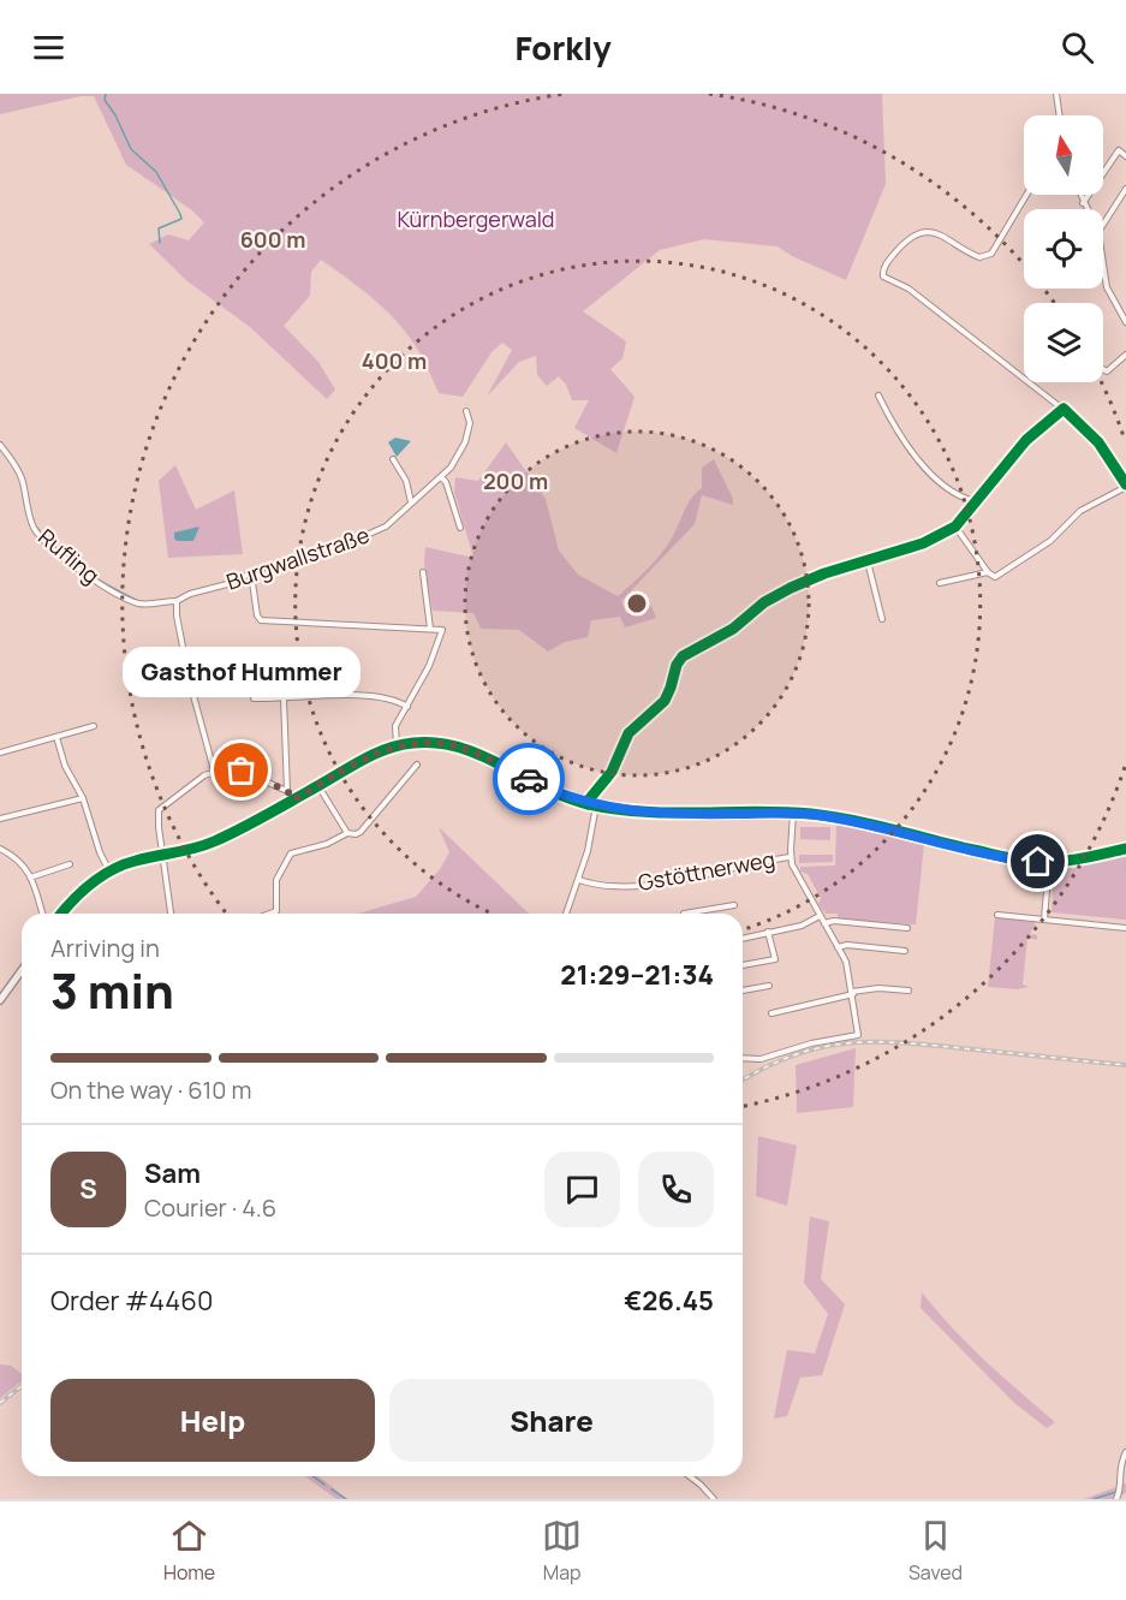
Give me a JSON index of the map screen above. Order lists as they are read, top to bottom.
{
  "streets": {
    "street": ["Rufling", "Burgwallstraße", "Gstöttnerweg"]
  },
  "crossings": [
    ["Rufling", "Burgwallstraße"]
  ],
  "parks": ["Kürnbergerwald"],
  "places": ["Gasthof Hummer"],
  "north": "top",
  "page": {
    "header": "Forkly",
    "bubble": "Gasthof Hummer",
    "heading": ["3 min", "Arriving in", "21:29–21:34"],
    "panel": [
      "Sam",
      "Courier · 4.6",
      "Order #4460",
      "€26.45"
    ],
    "bar": "On the way · 610 m",
    "round": "S",
    "buttons": ["Help", "Share"],
    "tabs": ["Home", "Map", "Saved"]
  },
  "rings": ["600 m", "400 m", "200 m"]
}
